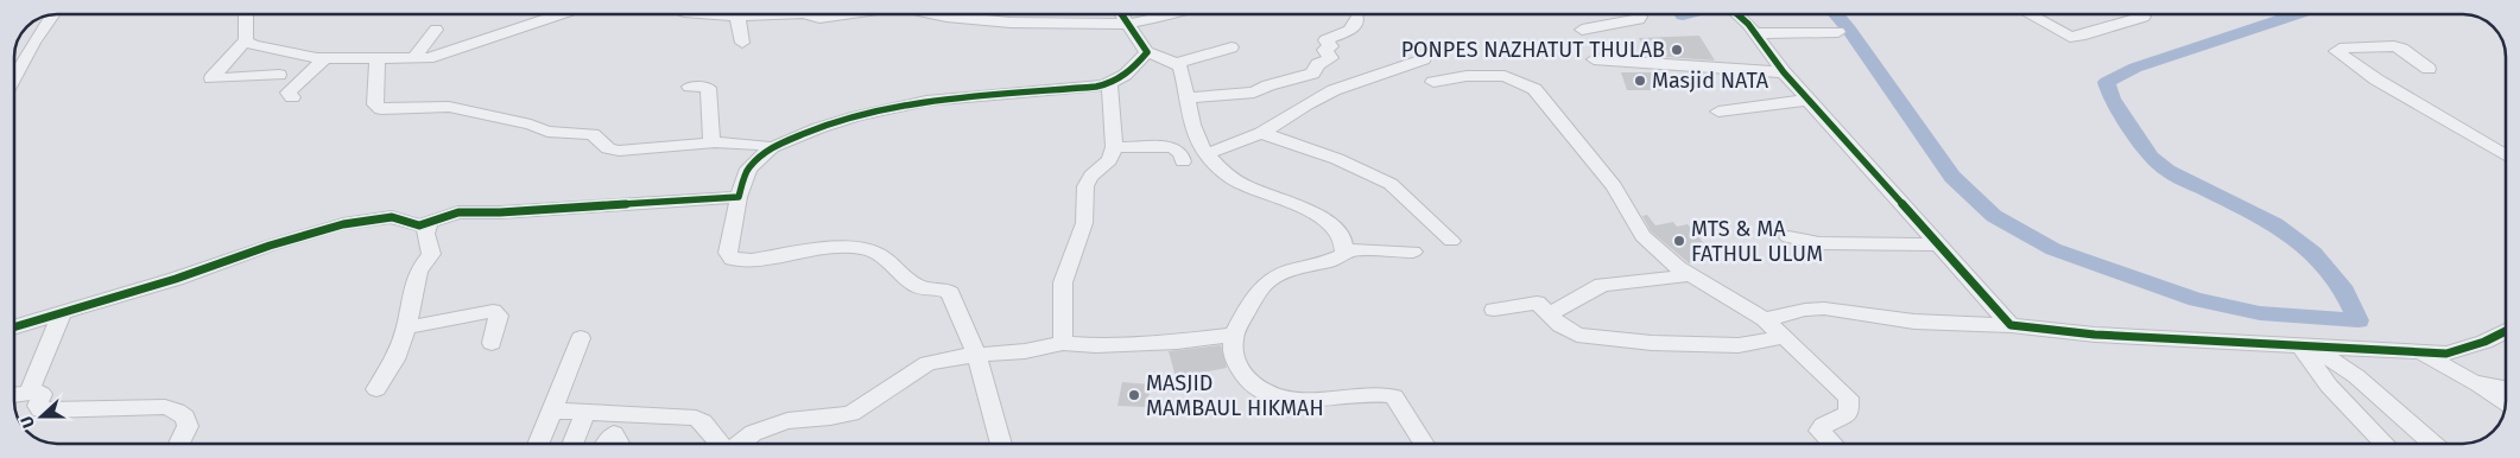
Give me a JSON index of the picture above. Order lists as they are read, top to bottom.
{
  "places": [
    "PONPES NAZHATUT THULAB",
    "Masjid NATA",
    "MTS & MA FATHUL ULUM",
    "MASJID MAMBAUL HIKMAH"
  ],
  "north": "left"
}
